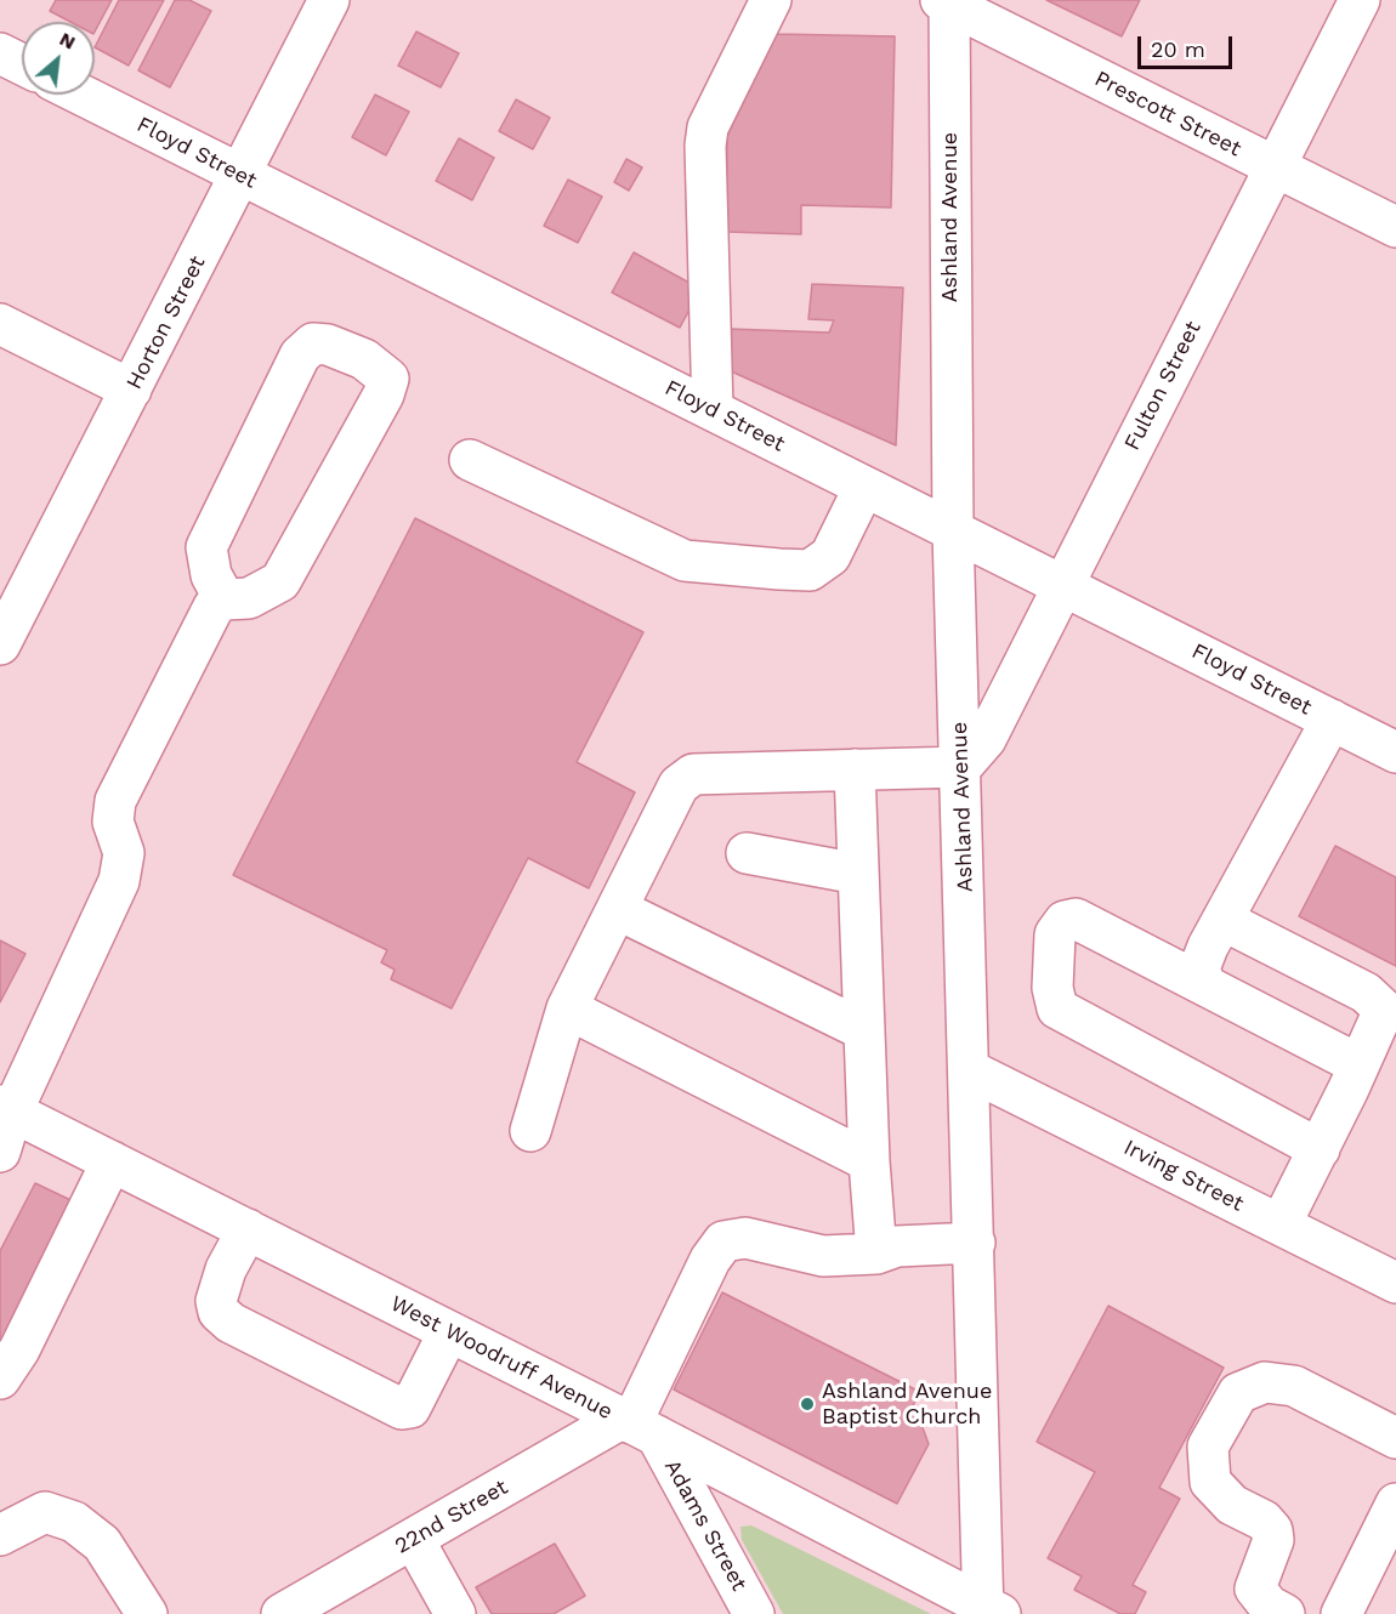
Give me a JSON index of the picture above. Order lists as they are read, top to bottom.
{
  "streets": {
    "street": [
      "Prescott Street",
      "Floyd Street",
      "Ashland Avenue",
      "Horton Street",
      "Fulton Street",
      "Irving Street",
      "West Woodruff Avenue",
      "22nd Street",
      "Adams Street"
    ]
  },
  "crossings": [
    ["Prescott Street", "Ashland Avenue"],
    ["Prescott Street", "Fulton Street"],
    ["Floyd Street", "Ashland Avenue"],
    ["Floyd Street", "Horton Street"],
    ["Floyd Street", "Fulton Street"],
    ["Ashland Avenue", "Fulton Street"],
    ["Ashland Avenue", "Irving Street"],
    ["Ashland Avenue", "West Woodruff Avenue"],
    ["West Woodruff Avenue", "22nd Street"],
    ["West Woodruff Avenue", "Adams Street"],
    ["22nd Street", "Adams Street"]
  ],
  "places": ["Ashland Avenue Baptist Church"],
  "scale_bar": "20 m",
  "north": "top right"
}
